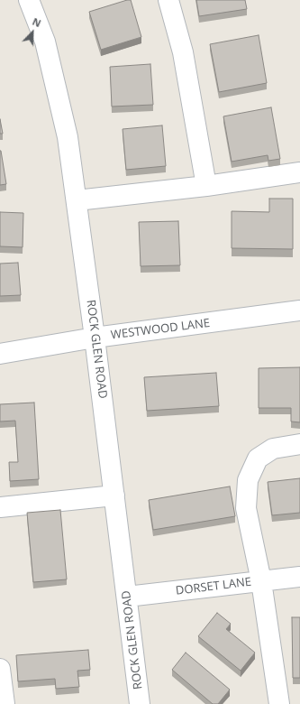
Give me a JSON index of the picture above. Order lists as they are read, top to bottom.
{
  "streets": {
    "street": ["WESTWOOD LANE", "ROCK GLEN ROAD", "DORSET LANE"]
  },
  "crossings": [
    ["WESTWOOD LANE", "ROCK GLEN ROAD"],
    ["ROCK GLEN ROAD", "DORSET LANE"]
  ],
  "north": "top right"
}
